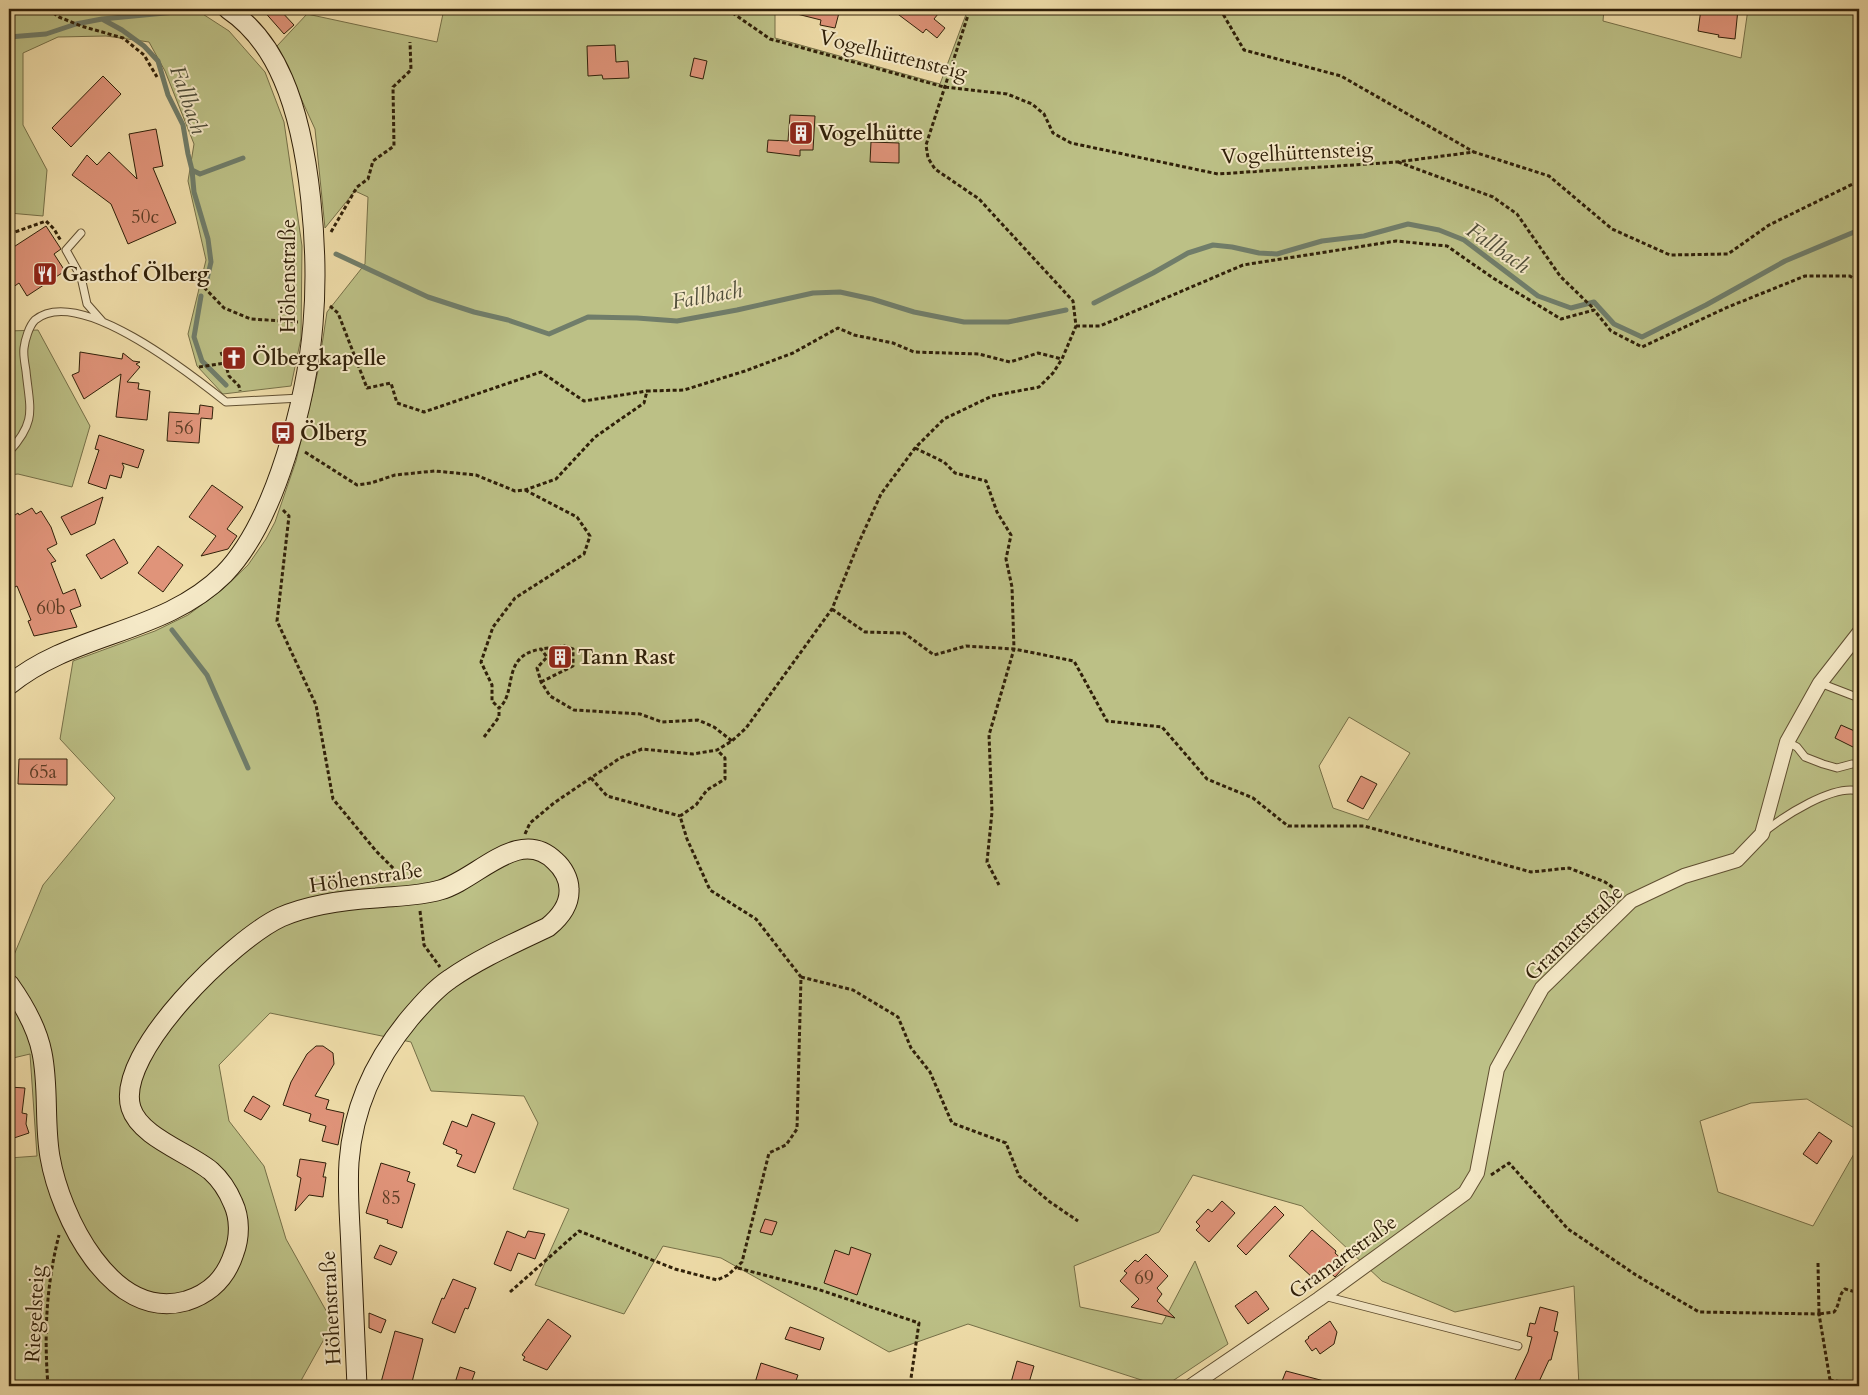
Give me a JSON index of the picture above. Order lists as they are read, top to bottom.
{
  "streets": {
    "street": ["Höhenstraße", "Gramartstraße"],
    "path": ["Vogelhüttensteig", "Riegelsteig"]
  },
  "crossings": [
    ["Höhenstraße", "Riegelsteig"]
  ],
  "water": ["Fallbach"],
  "places": {
    "building": ["Vogelhütte", "Tann Rast"],
    "restaurant": ["Gasthof Ölberg"],
    "church": ["Ölbergkapelle"],
    "bus stop": ["Ölberg"]
  },
  "house_numbers": [
    "50c",
    "56",
    "60b",
    "65a",
    "85",
    "69"
  ]
}
